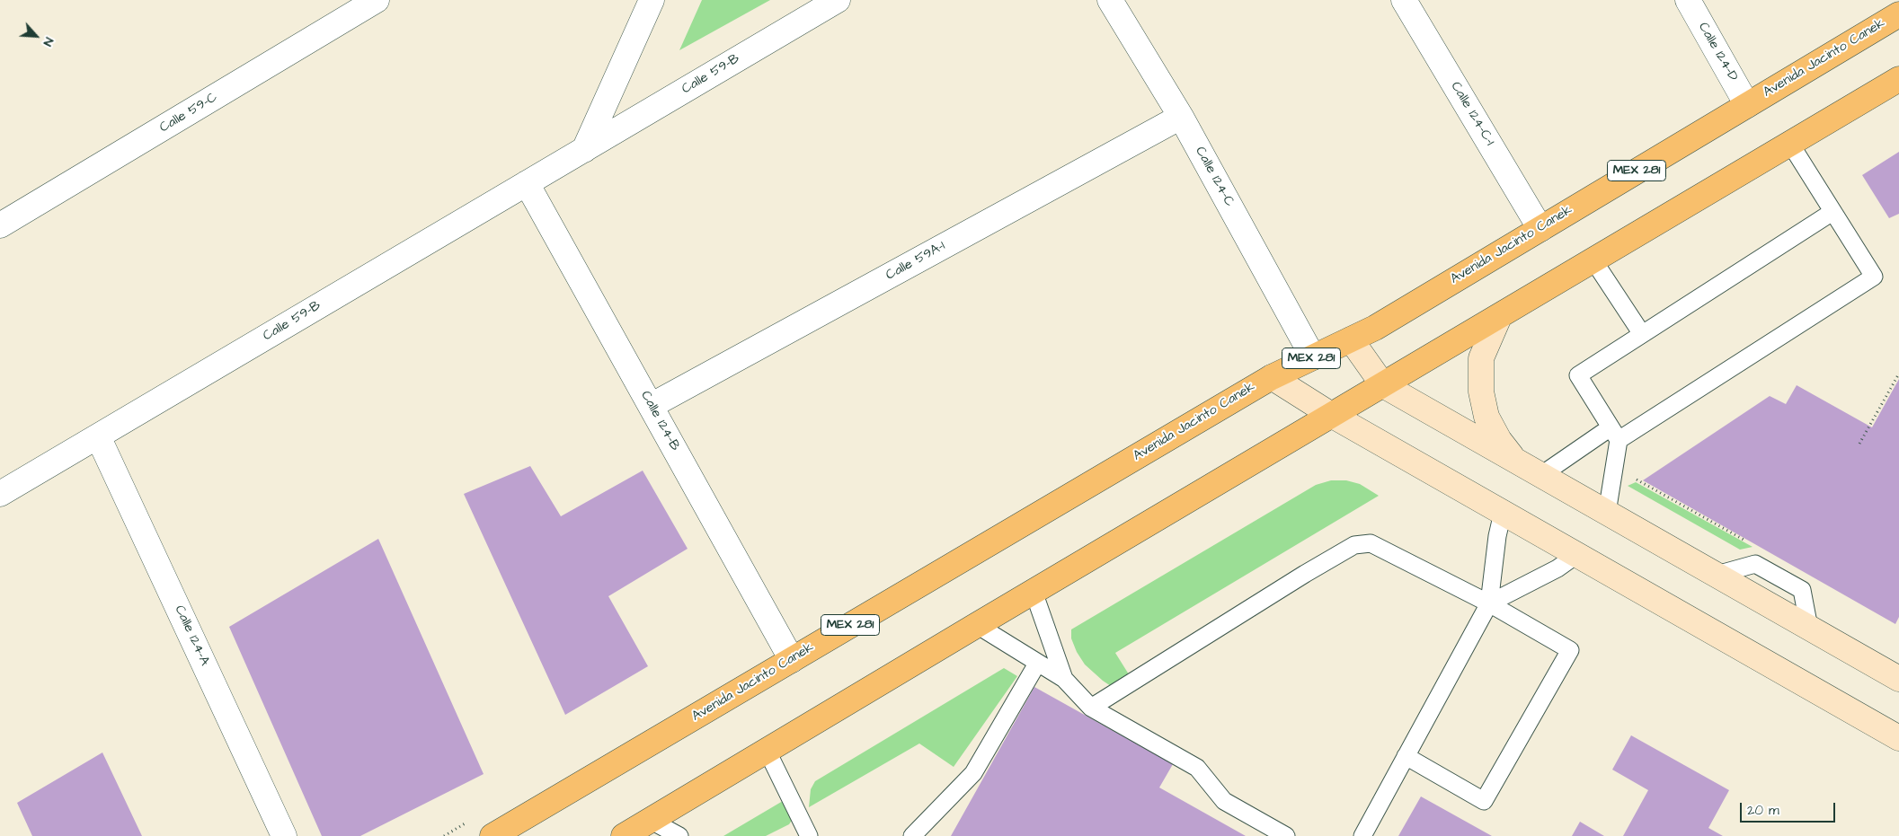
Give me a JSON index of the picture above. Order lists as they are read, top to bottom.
{
  "streets": {
    "main road": ["Avenida Jacinto Canek", "MEX 281"],
    "street": [
      "Calle 124-D",
      "Calle 59-B",
      "Calle 59-C",
      "Calle 124-C-1",
      "Calle 124-C",
      "Calle 59A-1",
      "Calle 124-B",
      "Calle 124-A"
    ]
  },
  "crossings": [
    ["Calle 124-D", "Avenida Jacinto Canek"],
    ["Avenida Jacinto Canek", "Calle 124-C-1"],
    ["Avenida Jacinto Canek", "Calle 124-C"],
    ["Avenida Jacinto Canek", "Calle 124-B"],
    ["Calle 59-B", "Calle 124-B"],
    ["Calle 59-B", "Calle 124-A"],
    ["Calle 124-C", "Calle 59A-1"],
    ["Calle 59A-1", "Calle 124-B"]
  ],
  "scale_bar": "20 m",
  "north": "bottom right"
}
